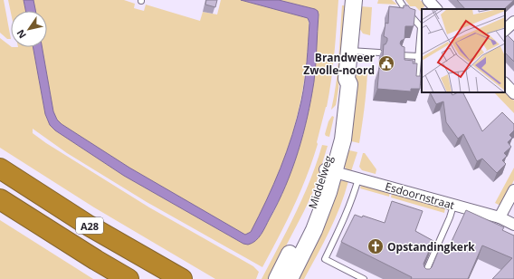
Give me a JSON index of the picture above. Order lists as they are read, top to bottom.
{
  "streets": {
    "highway": ["A28"],
    "main road": ["Middelweg"],
    "street": ["Esdoornstraat"]
  },
  "crossings": [
    ["Middelweg", "Esdoornstraat"]
  ],
  "places": {
    "public building": ["Brandweer Zwolle-noord"],
    "church": ["Opstandingkerk"]
  },
  "north": "bottom left"
}
